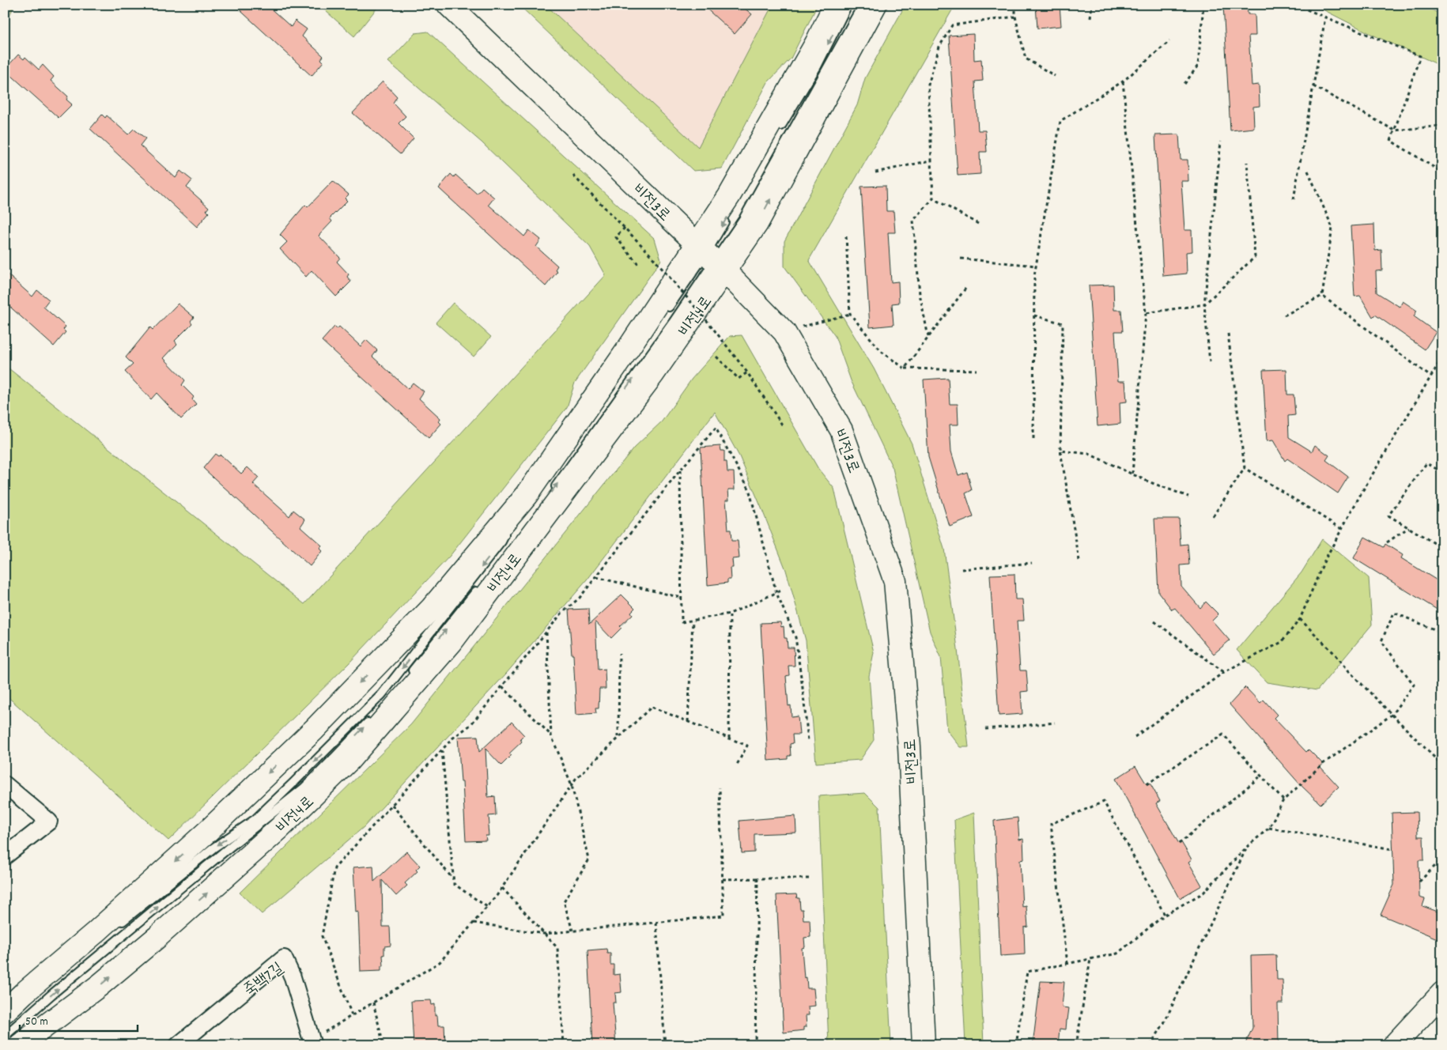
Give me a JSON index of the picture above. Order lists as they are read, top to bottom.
{
  "streets": {
    "main road": ["비전3로", "비전4로"],
    "street": ["죽백7길"]
  },
  "crossings": [
    ["비전3로", "비전4로"]
  ],
  "scale_bar": "50 m"
}
